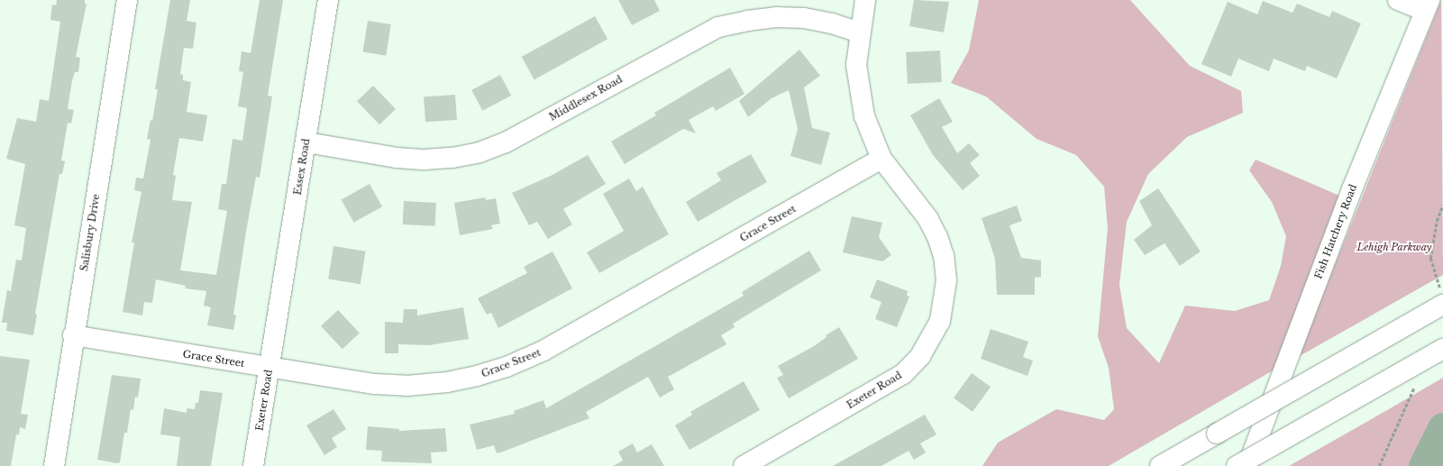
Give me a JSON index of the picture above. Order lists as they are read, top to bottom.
{
  "streets": {
    "main road": [
      "Middlesex Road",
      "Essex Road",
      "Grace Street",
      "Fish Hatchery Road",
      "Salisbury Drive",
      "Exeter Road"
    ]
  },
  "crossings": [
    ["Middlesex Road", "Essex Road"],
    ["Middlesex Road", "Exeter Road"],
    ["Essex Road", "Exeter Road"],
    ["Grace Street", "Salisbury Drive"],
    ["Grace Street", "Exeter Road"]
  ],
  "parks": ["Lehigh Parkway"]
}
